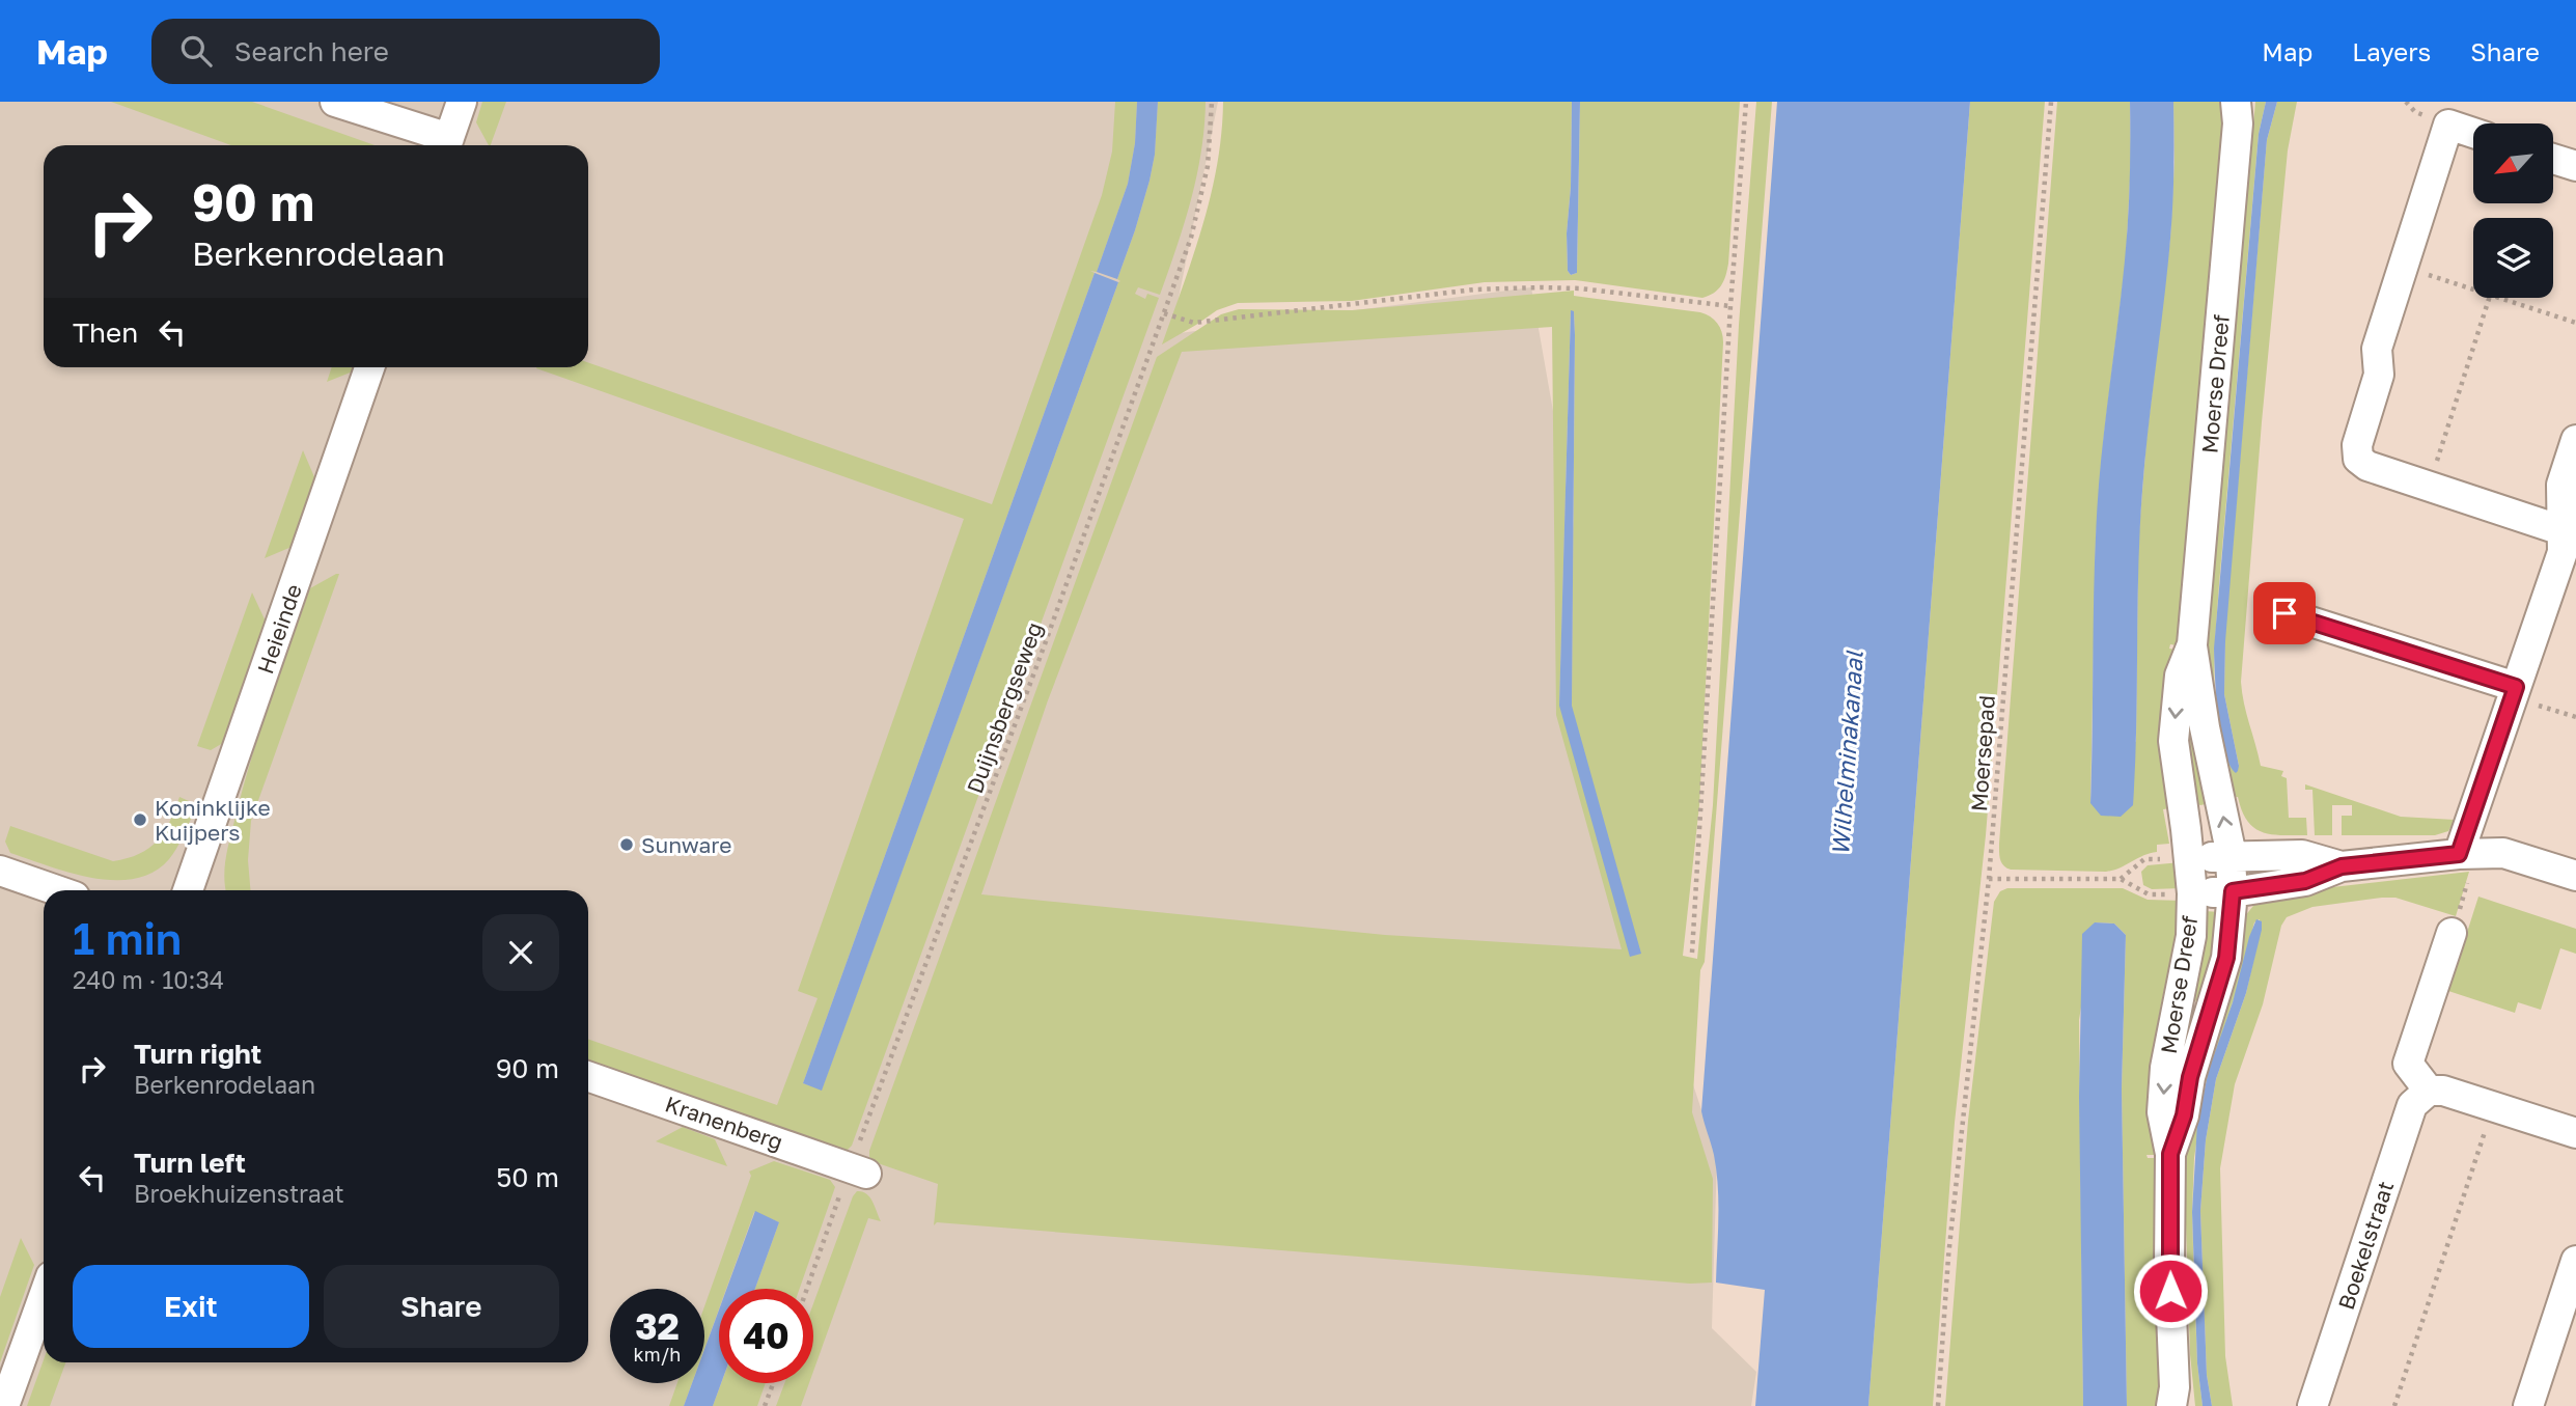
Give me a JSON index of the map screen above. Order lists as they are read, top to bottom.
{
  "streets": {
    "street": [
      "Moerse Dreef",
      "Heieinde",
      "Kranenberg",
      "Boekelstraat"
    ],
    "path": ["Duijnsbergseweg", "Moersepad"]
  },
  "crossings": [
    ["Duijnsbergseweg", "Kranenberg"]
  ],
  "water": ["Wilhelminakanaal"],
  "places": ["Koninklijke Kuijpers", "Sunware"],
  "north": "bottom left",
  "page": {
    "header": "Map",
    "search": "Search here",
    "nav": ["Map", "Layers", "Share"],
    "turn": ["90 m", "Berkenrodelaan"],
    "then": "Then",
    "heading": ["1 min", "240 m · 10:34"],
    "list": [
      {
        "name": "Turn right",
        "note": "Berkenrodelaan",
        "value": "90 m"
      },
      {
        "name": "Turn left",
        "note": "Broekhuizenstraat",
        "value": "50 m"
      }
    ],
    "buttons": ["Exit", "Share"],
    "speed": "32 km/h",
    "limit": "40"
  }
}
